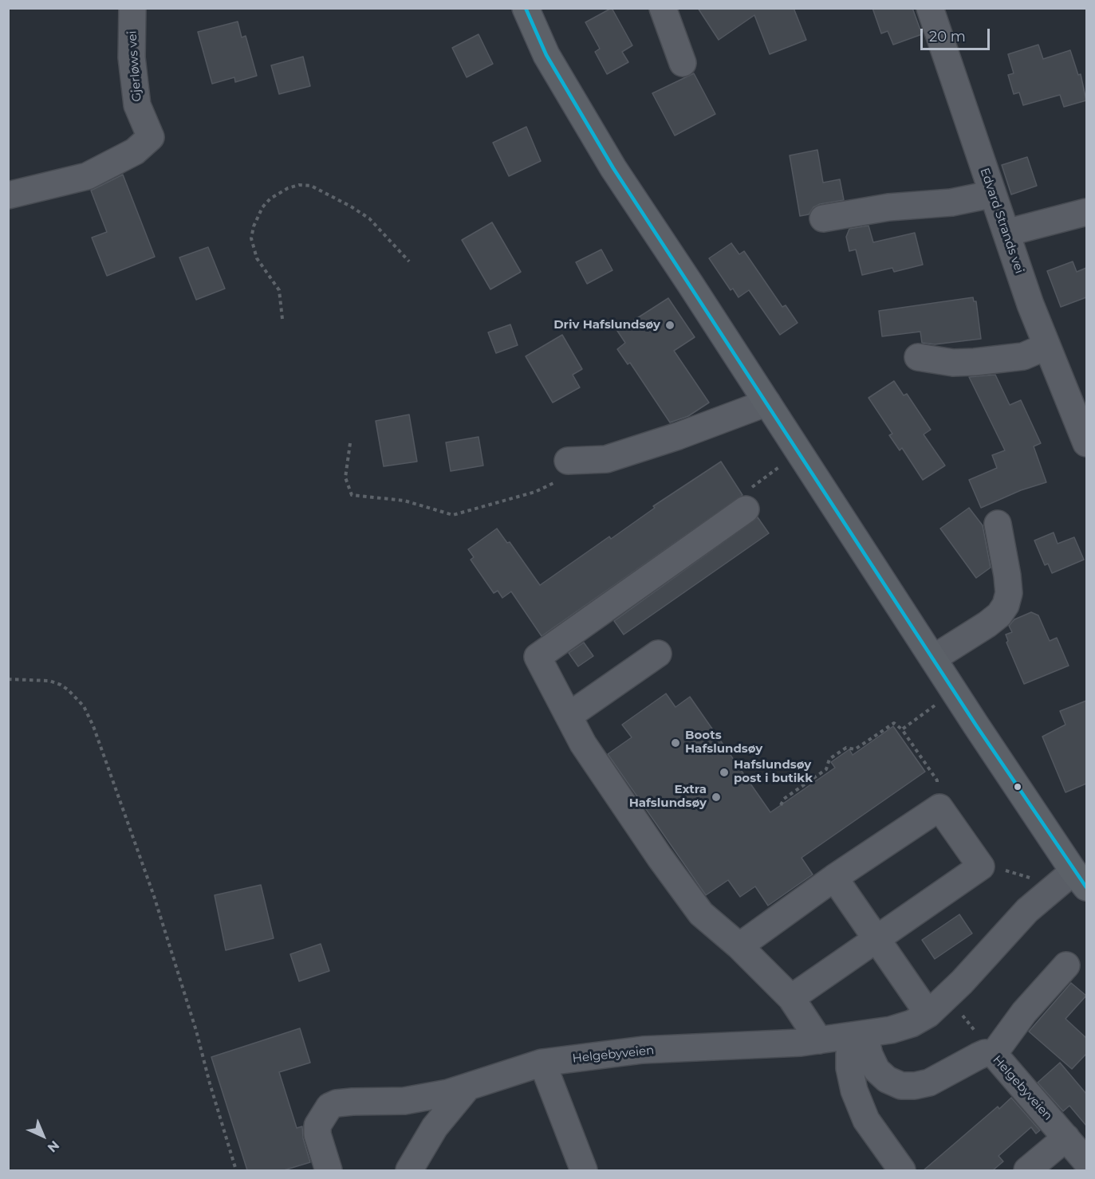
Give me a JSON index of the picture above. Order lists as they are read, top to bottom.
{
  "streets": {
    "street": ["Gjerløws vei", "Edvard Strands vei", "Helgebyveien"]
  },
  "places": [
    "Driv Hafslundsøy",
    "Boots Hafslundsøy",
    "Hafslundsøy post i butikk",
    "Extra Hafslundsøy"
  ],
  "scale_bar": "20 m",
  "north": "bottom right"
}
